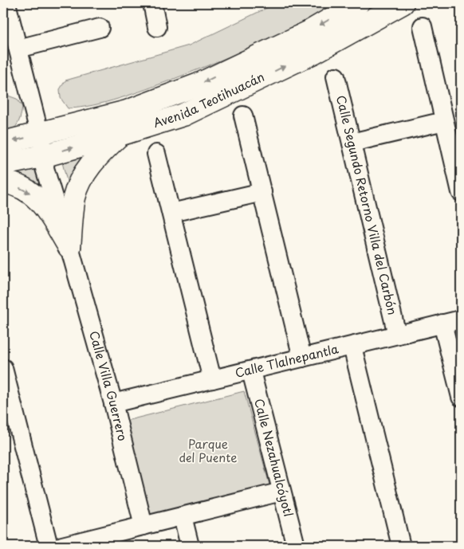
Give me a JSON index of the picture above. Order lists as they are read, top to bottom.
{
  "streets": {
    "main road": ["Avenida Teotihuacán"],
    "street": [
      "Calle Segundo Retorno Villa del Carbón",
      "Calle Tlalnepantla",
      "Calle Villa Guerrero",
      "Calle Nezahualcóyotl"
    ]
  },
  "crossings": [
    ["Avenida Teotihuacán", "Calle Villa Guerrero"],
    ["Calle Segundo Retorno Villa del Carbón", "Calle Tlalnepantla"],
    ["Calle Tlalnepantla", "Calle Villa Guerrero"],
    ["Calle Tlalnepantla", "Calle Nezahualcóyotl"]
  ],
  "parks": ["Parque del Puente"]
}
